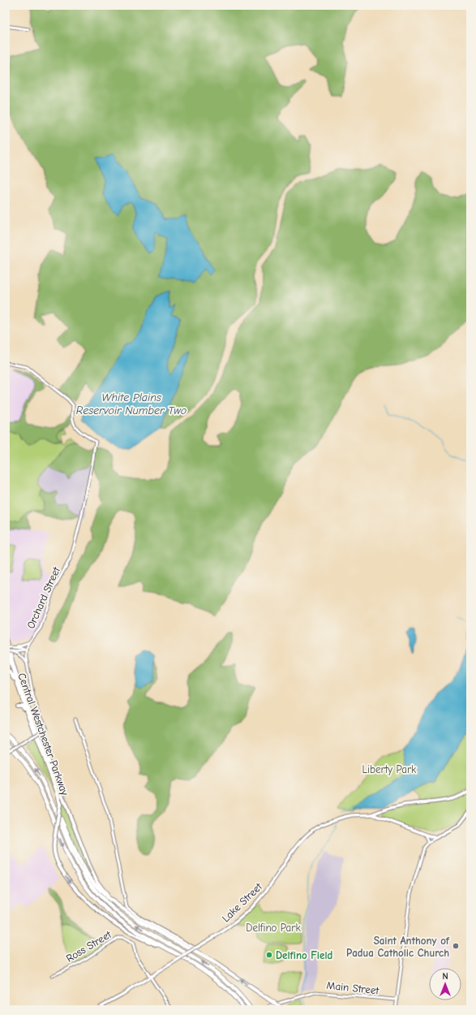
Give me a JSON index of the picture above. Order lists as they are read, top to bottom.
{
  "streets": {
    "main road": ["Central Westchester Parkway", "Lake Street"],
    "street": ["Orchard Street", "Ross Street", "Main Street"]
  },
  "crossings": [
    ["Lake Street", "Ross Street"]
  ],
  "water": ["White Plains Reservoir Number Two"],
  "parks": ["Liberty Park", "Delfino Park"],
  "places": ["Saint Anthony of Padua Catholic Church", "Delfino Field"],
  "north": "top"
}
